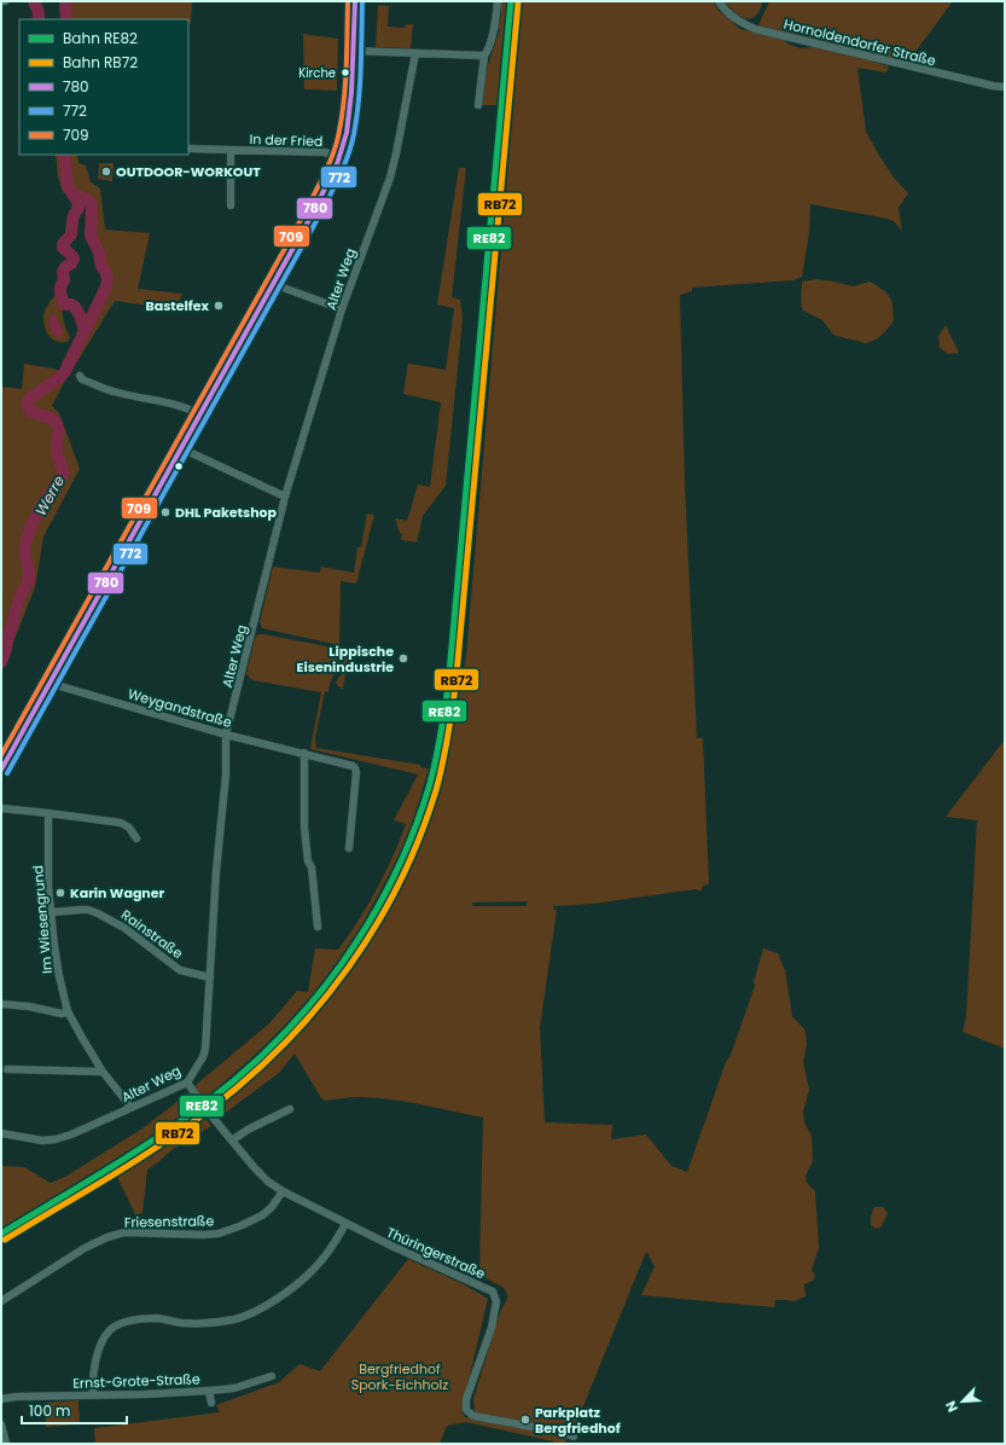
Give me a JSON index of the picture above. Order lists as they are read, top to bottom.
{
  "streets": {
    "street": [
      "Hornoldendorfer Straße",
      "In der Fried",
      "Alter Weg",
      "Weygandstraße",
      "Im Wiesengrund",
      "Rainstraße",
      "Friesenstraße",
      "Thüringerstraße",
      "Ernst-Grote-Straße"
    ]
  },
  "crossings": [
    ["Alter Weg", "Weygandstraße"],
    ["Alter Weg", "Im Wiesengrund"],
    ["Alter Weg", "Rainstraße"],
    ["Im Wiesengrund", "Rainstraße"],
    ["Friesenstraße", "Thüringerstraße"]
  ],
  "water": ["Werre"],
  "parks": ["Bergfriedhof Spork-Eichholz"],
  "places": [
    "Kirche",
    "OUTDOOR-WORKOUT",
    "Bastelfex",
    "DHL Paketshop",
    "Lippische Eisenindustrie",
    "Karin Wagner",
    "Parkplatz Bergfriedhof"
  ],
  "lines": [
    "rail line RE82",
    "transit line 780",
    "transit line 772",
    "transit line 709",
    "rail line RB72"
  ],
  "legend": [
    "Bahn RE82",
    "Bahn RB72",
    "780",
    "772",
    "709"
  ],
  "scale_bar": "100 m",
  "north": "bottom left"
}
